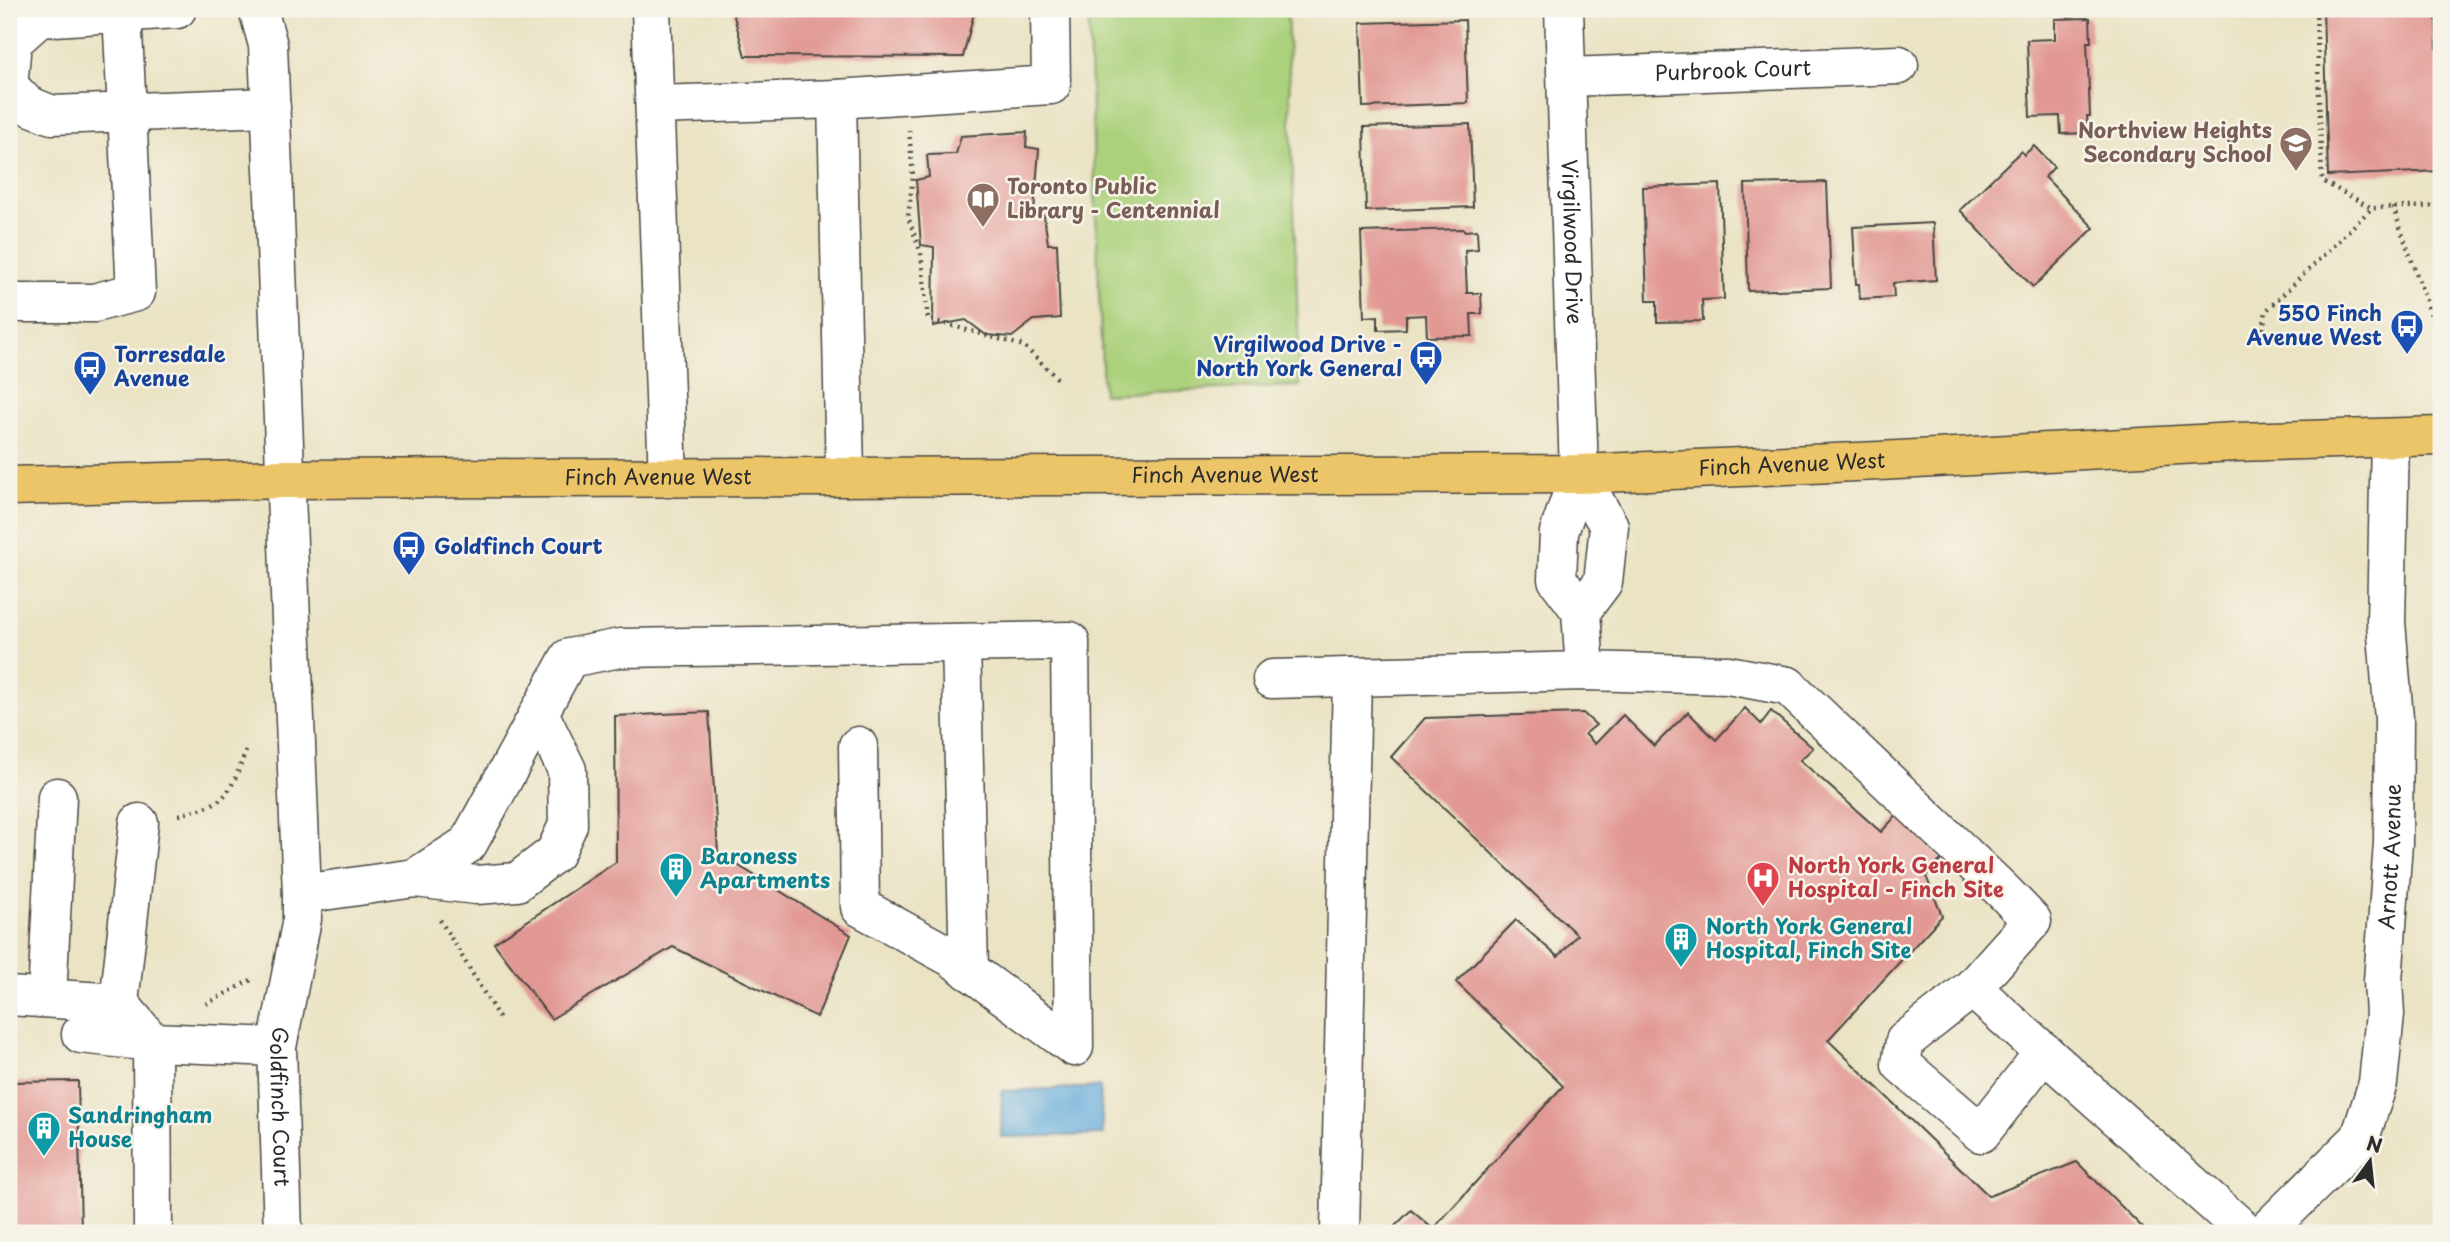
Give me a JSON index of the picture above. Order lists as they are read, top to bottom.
{
  "streets": {
    "main road": ["Finch Avenue West"],
    "street": [
      "Purbrook Court",
      "Virgilwood Drive",
      "Arnott Avenue",
      "Goldfinch Court"
    ]
  },
  "crossings": [
    ["Purbrook Court", "Virgilwood Drive"],
    ["Virgilwood Drive", "Finch Avenue West"],
    ["Finch Avenue West", "Arnott Avenue"],
    ["Finch Avenue West", "Goldfinch Court"]
  ],
  "places": {
    "school or university": ["Northview Heights Secondary School"],
    "library": ["Toronto Public Library - Centennial"],
    "bus stop": [
      "550 Finch Avenue West",
      "Virgilwood Drive - North York General",
      "Torresdale Avenue",
      "Goldfinch Court"
    ],
    "building": ["Baroness Apartments", "North York General Hospital, Finch Site", "Sandringham House"],
    "hospital": ["North York General Hospital - Finch Site"]
  },
  "north": "top"
}
